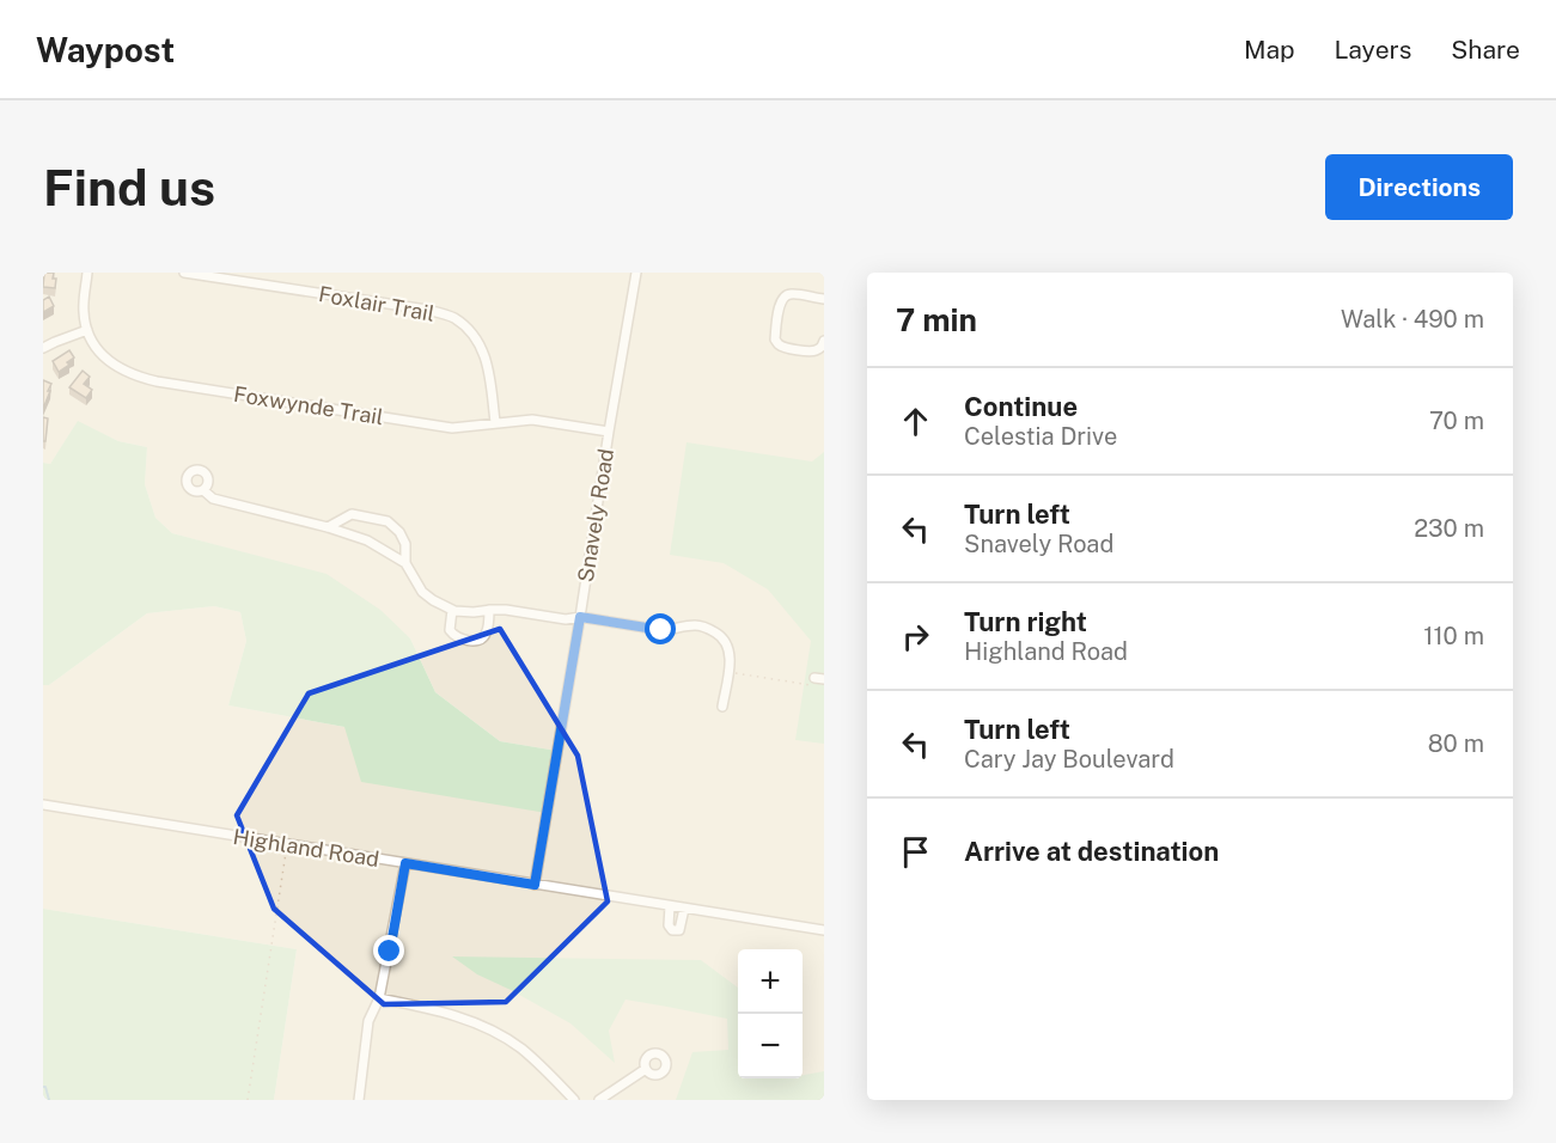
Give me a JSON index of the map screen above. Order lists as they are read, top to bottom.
{
  "streets": {
    "street": [
      "Foxlair Trail",
      "Foxwynde Trail",
      "Snavely Road",
      "Highland Road"
    ]
  },
  "crossings": [
    ["Foxlair Trail", "Foxwynde Trail"],
    ["Foxwynde Trail", "Snavely Road"],
    ["Snavely Road", "Highland Road"]
  ],
  "page": {
    "header": "Waypost",
    "nav": ["Map", "Layers", "Share"],
    "buttons": "Directions",
    "title": "Find us",
    "heading": ["7 min", "Walk · 490 m"],
    "list": [
      ["Continue", "Celestia Drive", "70 m"],
      ["Turn left", "Snavely Road", "230 m"],
      ["Turn right", "Highland Road", "110 m"],
      ["Turn left", "Cary Jay Boulevard", "80 m"],
      "Arrive at destination"
    ],
    "map_buttons": ["+", "−"]
  }
}
